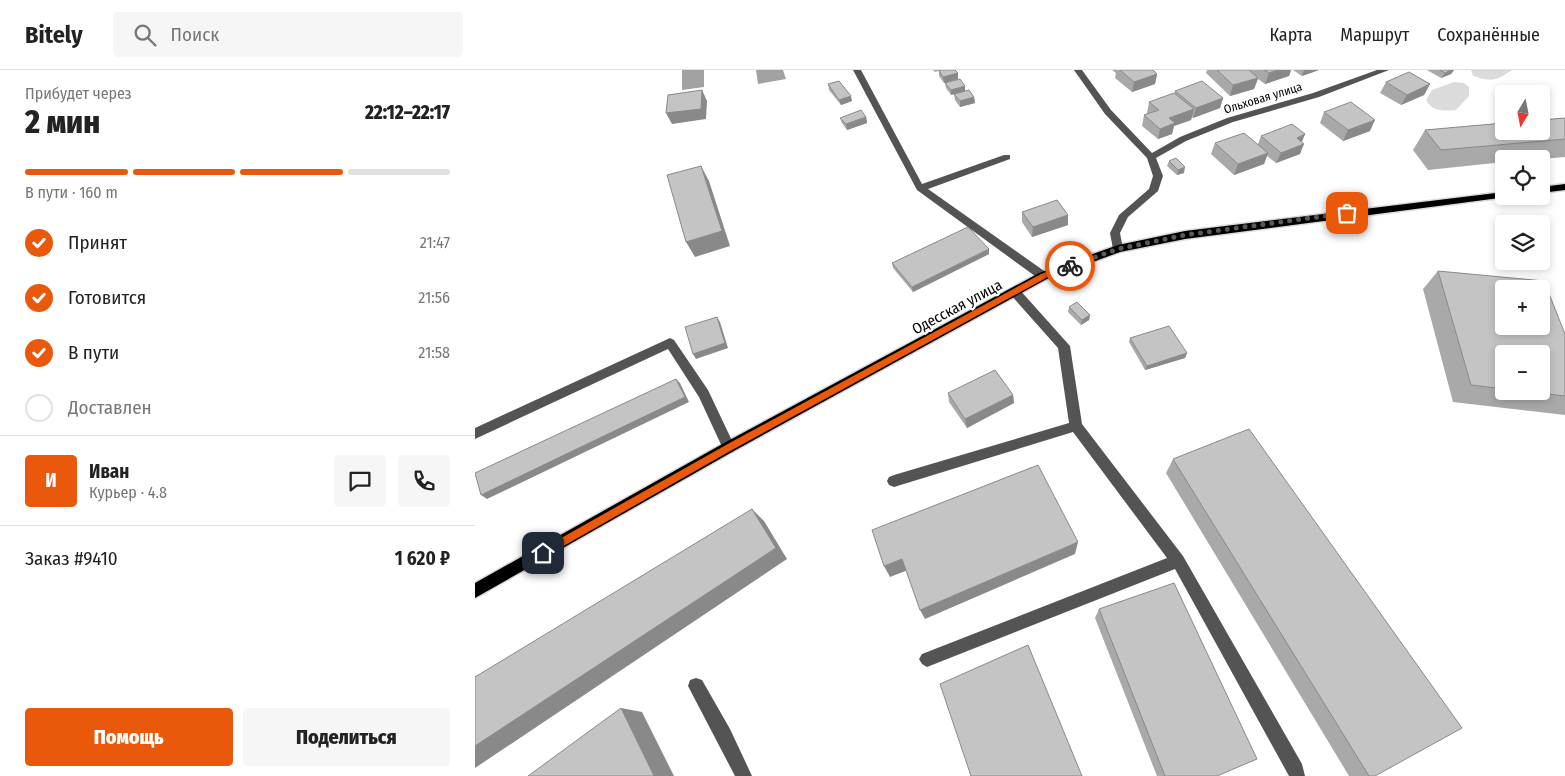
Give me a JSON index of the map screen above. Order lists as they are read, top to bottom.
{
  "streets": {
    "main road": ["Одесская улица"],
    "street": ["Ольховая улица"]
  },
  "north": "bottom",
  "page": {
    "header": "Bitely",
    "search": "Поиск",
    "nav": ["Карта", "Маршрут", "Сохранённые"],
    "heading": ["2 мин", "Прибудет через", "22:12–22:17"],
    "panel": [
      "Иван",
      "Курьер · 4.8",
      "Заказ #9410",
      "1 620 ₽"
    ],
    "map_buttons": ["+", "−"],
    "bar": "В пути · 160 m",
    "list": [
      ["Принят", "21:47"],
      ["Готовится", "21:56"],
      ["В пути", "21:58"],
      "Доставлен"
    ],
    "round": "И",
    "buttons": ["Помощь", "Поделиться"]
  }
}
